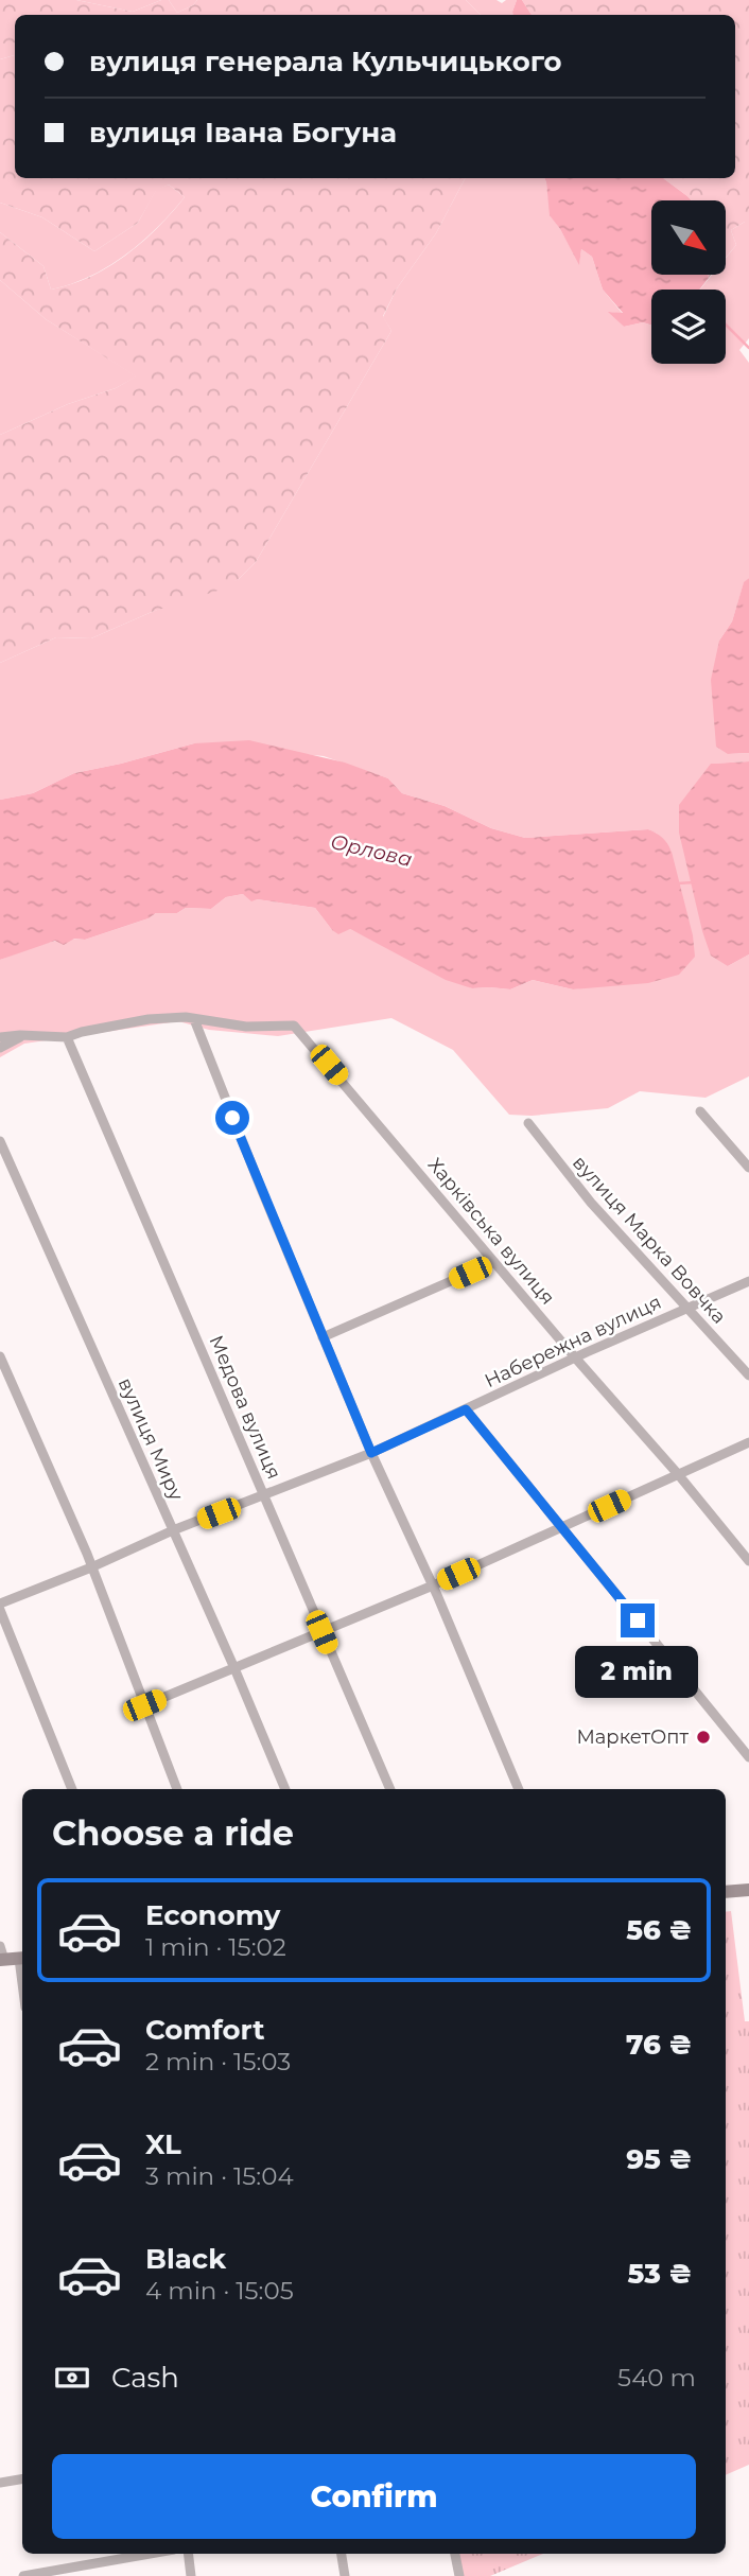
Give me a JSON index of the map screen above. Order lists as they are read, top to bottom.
{
  "streets": {
    "street": [
      "Харківська вулиця",
      "вулиця Марка Вовчка",
      "Набережна вулиця",
      "Медова вулиця",
      "вулиця Миру"
    ]
  },
  "crossings": [
    ["Харківська вулиця", "Набережна вулиця"],
    ["вулиця Марка Вовчка", "Набережна вулиця"],
    ["Набережна вулиця", "Медова вулиця"],
    ["Набережна вулиця", "вулиця Миру"]
  ],
  "water": ["Орлова"],
  "places": ["МаркетОпт"],
  "north": "bottom right",
  "page": {
    "banner": ["вулиця генерала Кульчицького", "вулиця Івана Богуна"],
    "bubble": "2 min",
    "heading": "Choose a ride",
    "list": [
      {
        "name": "Economy",
        "note": "1 min · 15:02",
        "value": "56 ₴"
      },
      {
        "name": "Comfort",
        "note": "2 min · 15:03",
        "value": "76 ₴"
      },
      {
        "name": "XL",
        "note": "3 min · 15:04",
        "value": "95 ₴"
      },
      {
        "name": "Black",
        "note": "4 min · 15:05",
        "value": "53 ₴"
      }
    ],
    "pay": ["Cash", "540 m"],
    "buttons": "Confirm"
  }
}
